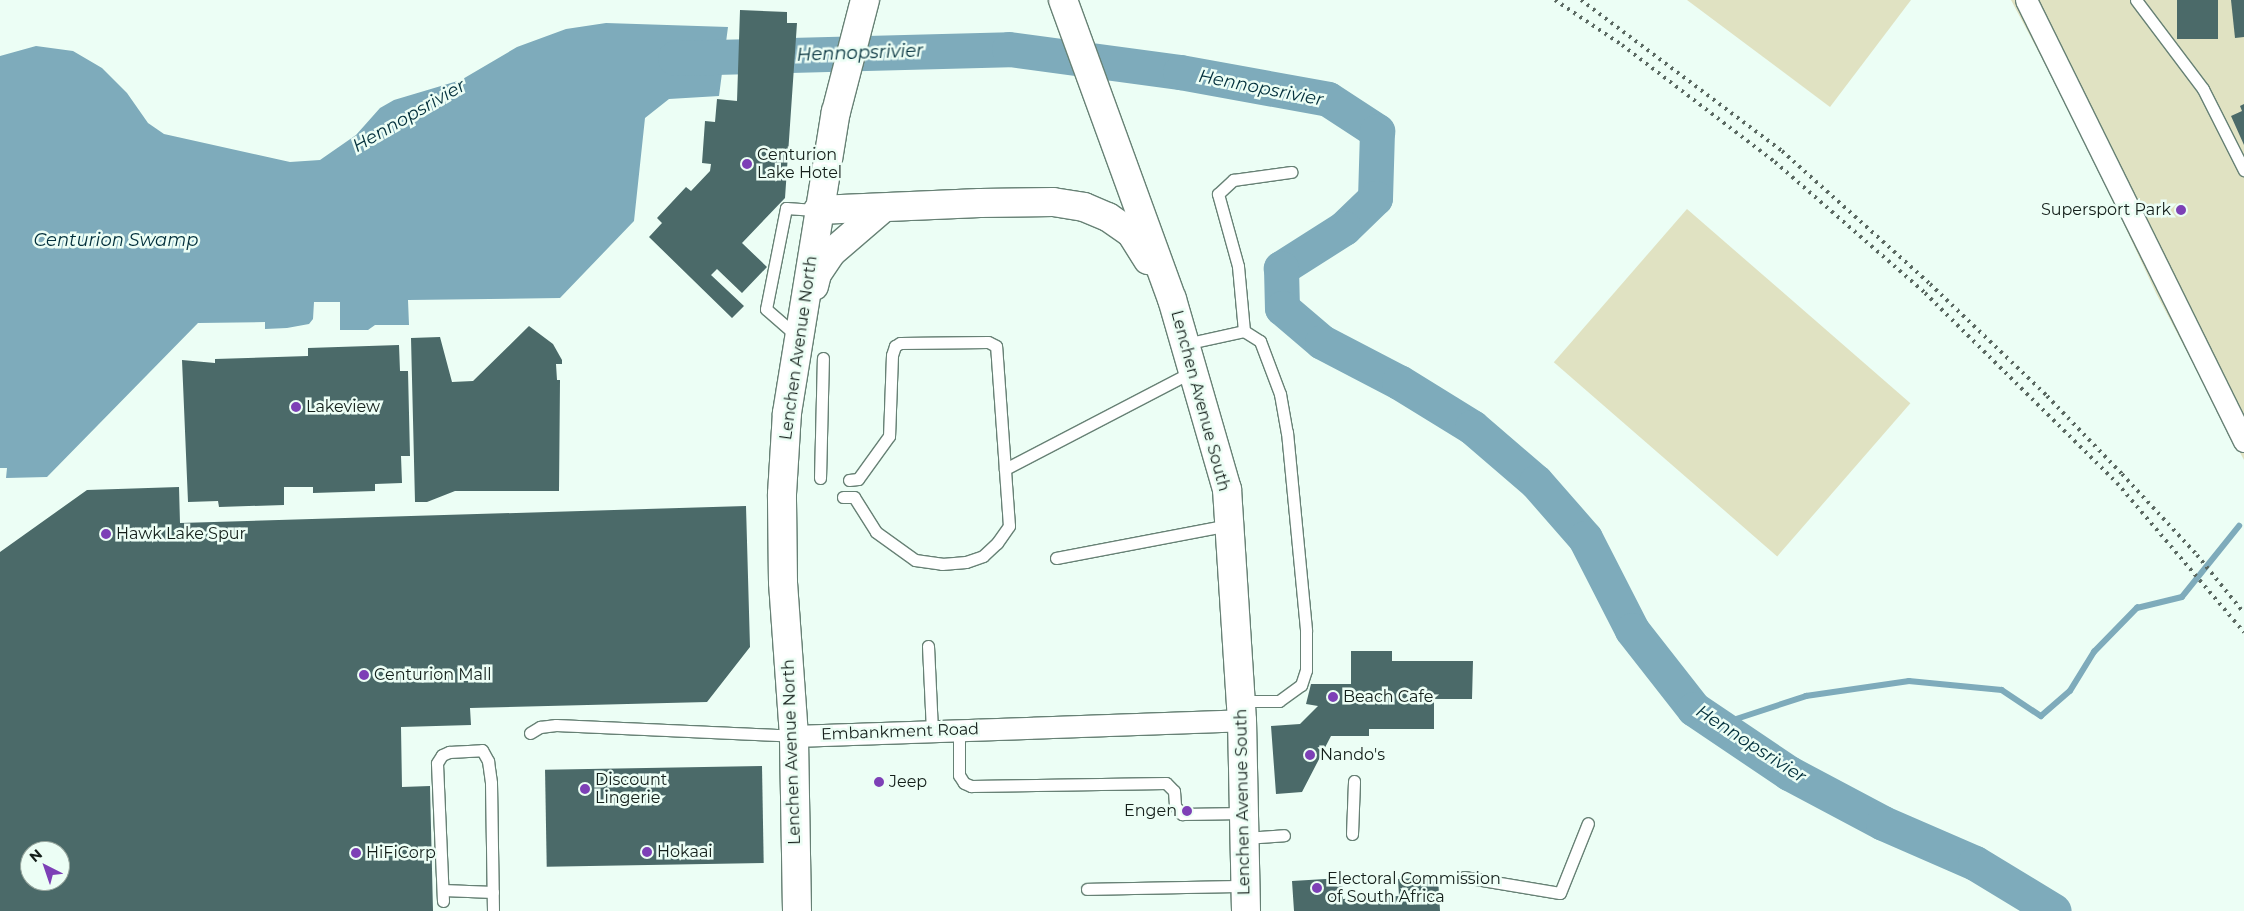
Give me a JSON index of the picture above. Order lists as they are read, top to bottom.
{
  "streets": {
    "main road": ["Lenchen Avenue North", "Lenchen Avenue South"],
    "street": ["Embankment Road"]
  },
  "crossings": [
    ["Lenchen Avenue North", "Embankment Road"],
    ["Lenchen Avenue South", "Embankment Road"]
  ],
  "water": ["Hennopsrivier", "Centurion Swamp"],
  "places": [
    "Centurion Lake Hotel",
    "Supersport Park",
    "Lakeview",
    "Hawk Lake Spur",
    "Centurion Mall",
    "Beach Cafe",
    "Nando's",
    "Jeep",
    "Discount Lingerie",
    "Engen",
    "Hokaai",
    "HiFiCorp",
    "Electoral Commission of South Africa"
  ],
  "north": "top left"
}
